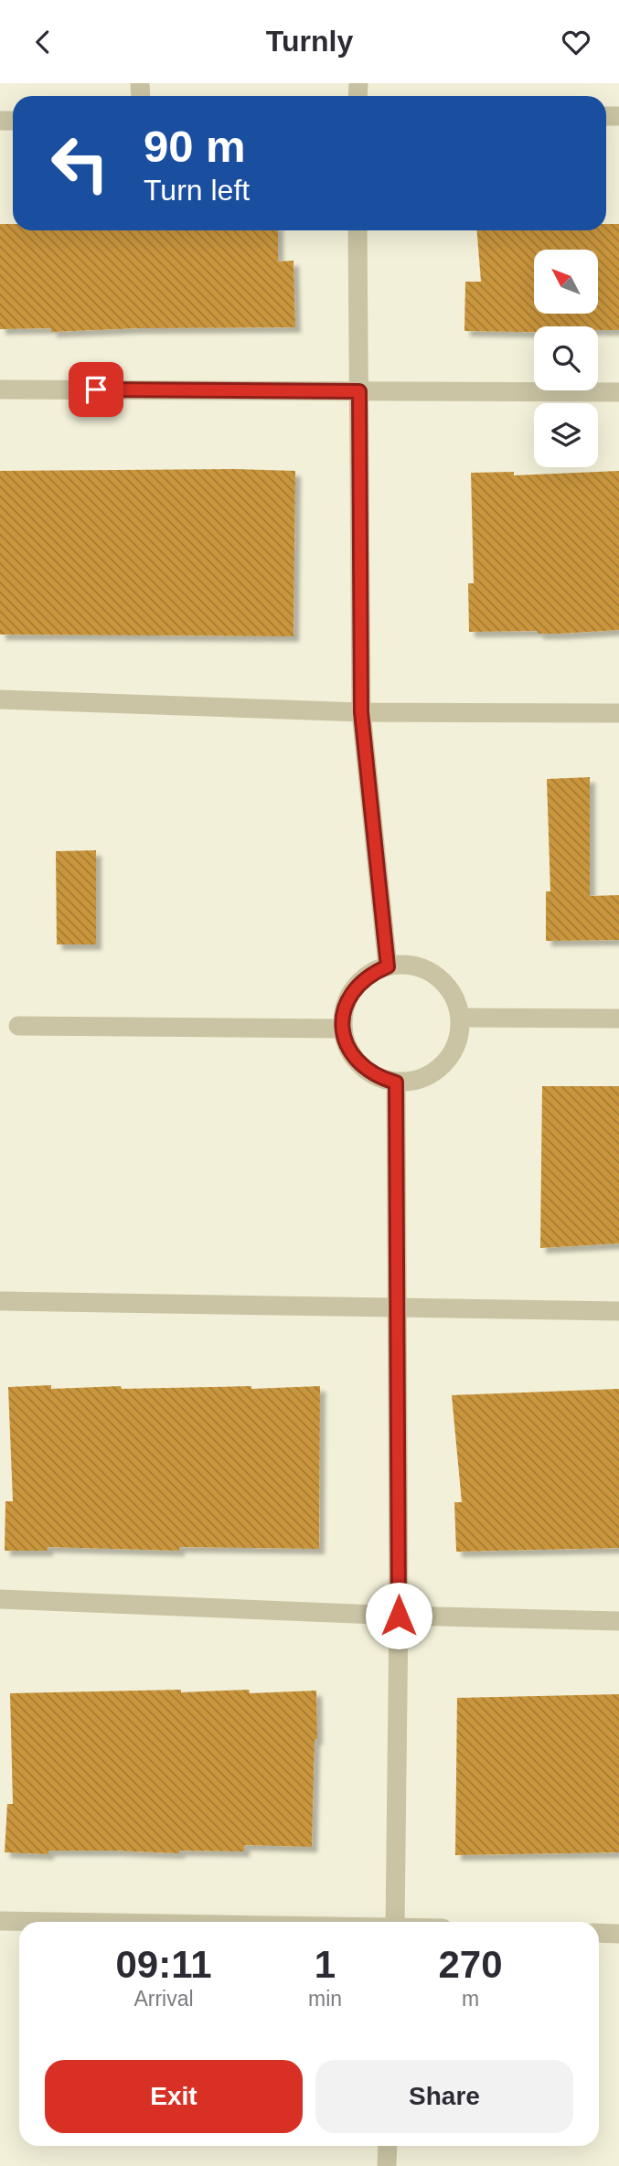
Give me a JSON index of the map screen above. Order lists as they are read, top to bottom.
{
  "north": "top left",
  "page": {
    "header": "Turnly",
    "turn": ["90 m", "Turn left"],
    "eta": [
      "09:11",
      "Arrival",
      "1",
      "min",
      "270",
      "m"
    ],
    "buttons": ["Exit", "Share"]
  }
}
